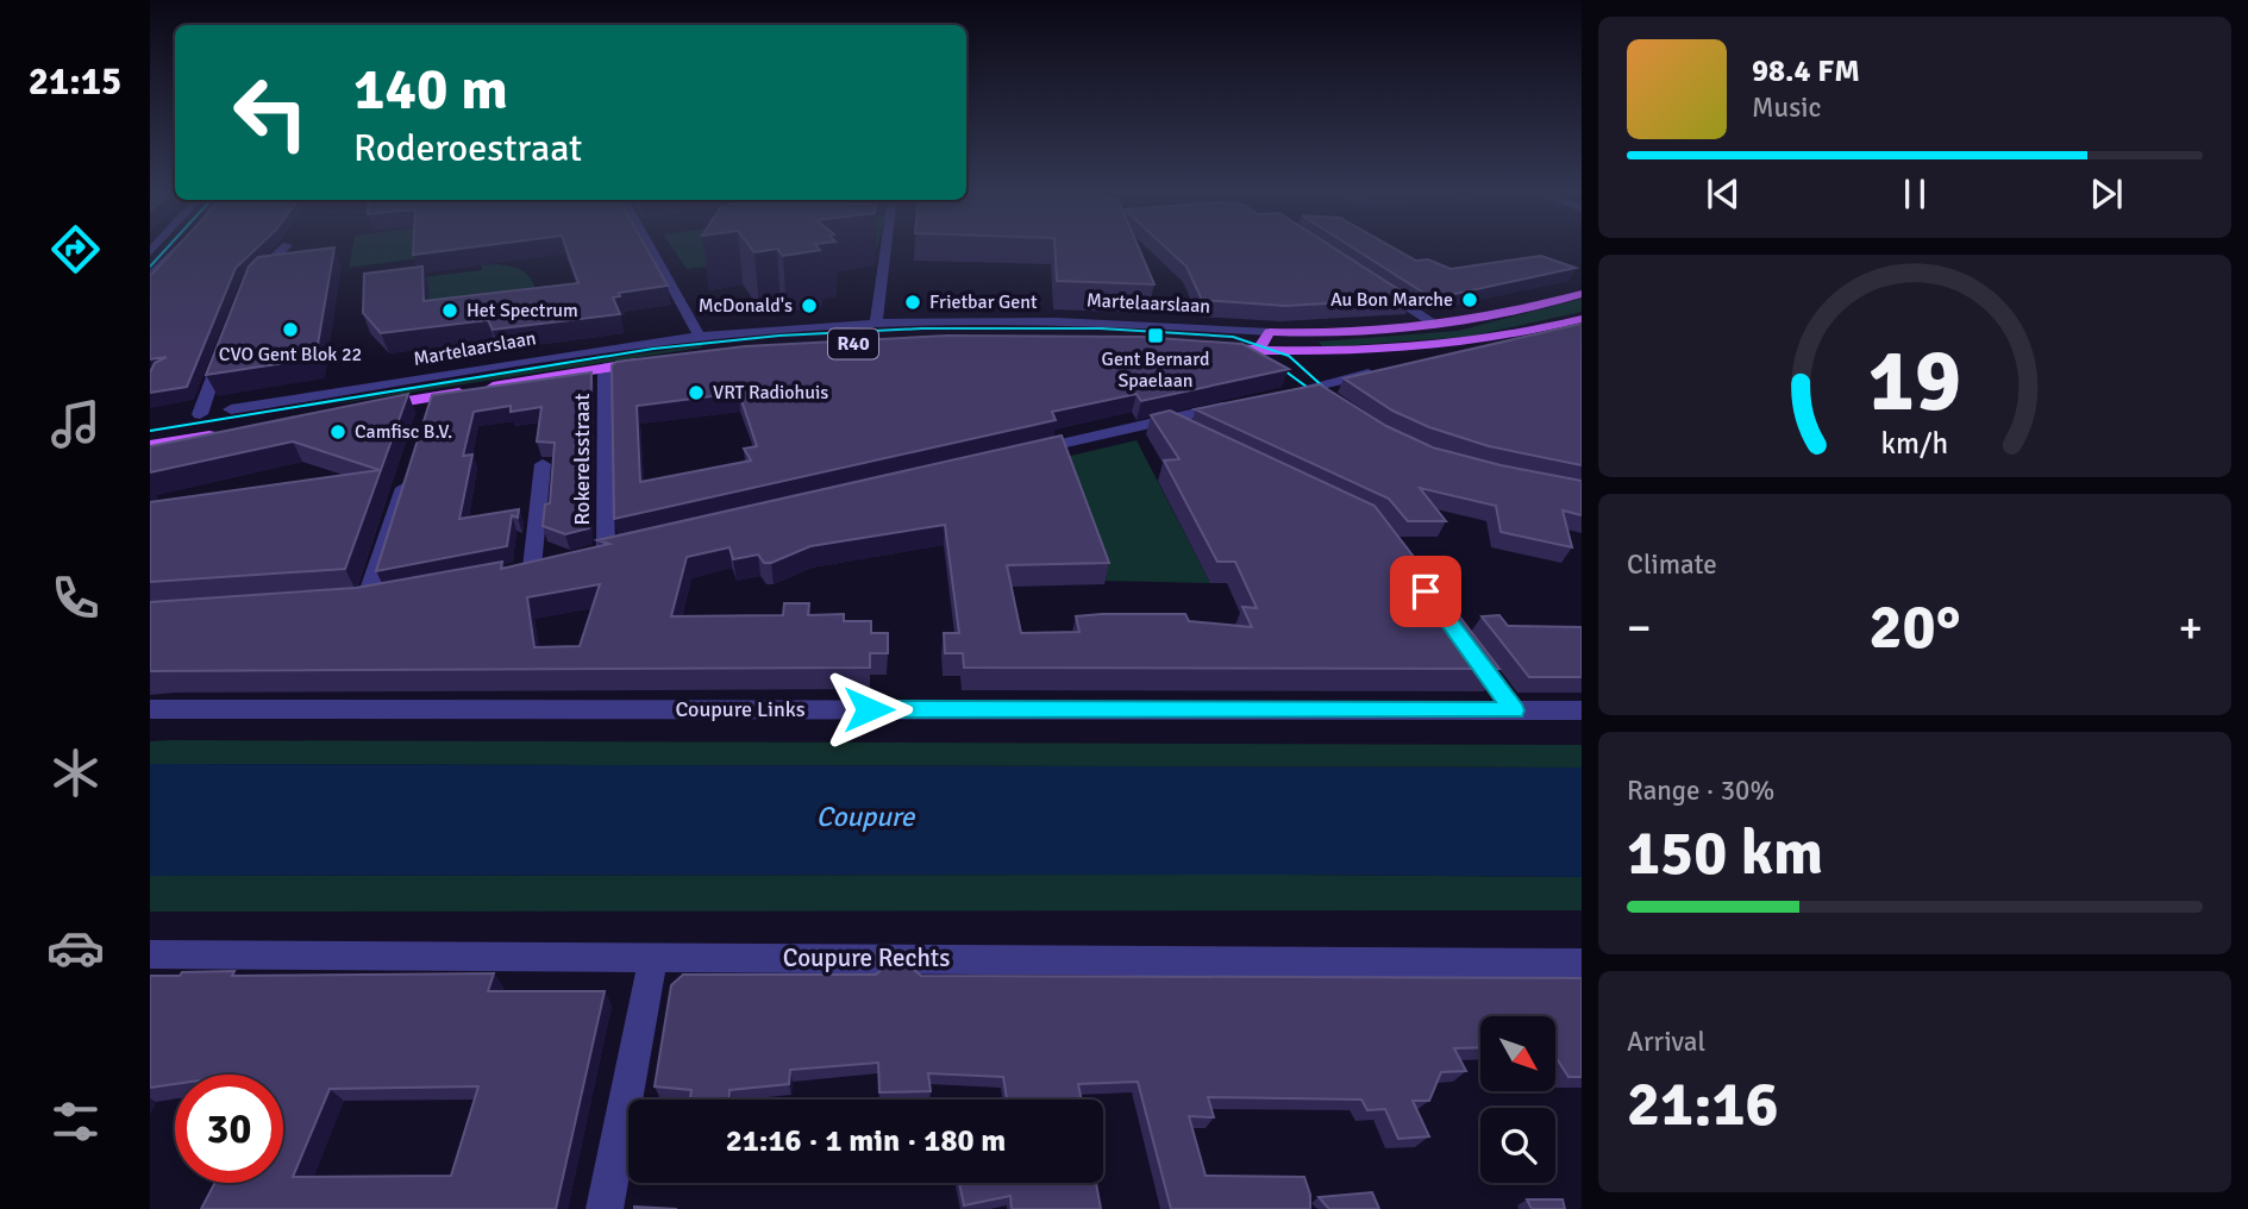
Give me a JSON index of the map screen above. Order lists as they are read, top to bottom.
{
  "streets": {
    "main road": ["Martelaarslaan", "R40"],
    "street": ["Rokerelsstraat", "Coupure Links", "Coupure Rechts"]
  },
  "crossings": [
    ["Martelaarslaan", "Rokerelsstraat"]
  ],
  "water": ["Coupure"],
  "places": {
    "other": [
      "Au Bon Marche",
      "Frietbar Gent",
      "McDonald's",
      "Het Spectrum",
      "CVO Gent Blok 22",
      "VRT Radiohuis",
      "Camfisc B.V."
    ],
    "transit": ["Gent Bernard Spaelaan"]
  },
  "north": "bottom right",
  "page": {
    "tabs": "21:15",
    "turn": ["140 m", "Roderoestraat"],
    "song": ["98.4 FM", "Music"],
    "tile": [
      "Climate",
      ["Range · 30%", "150 km"],
      ["Arrival", "21:16"]
    ],
    "heat": ["−", "20°", "+"],
    "limit": "30",
    "trip": "21:16 · 1 min · 180 m",
    "gauge": ["19", "km/h"]
  }
}
